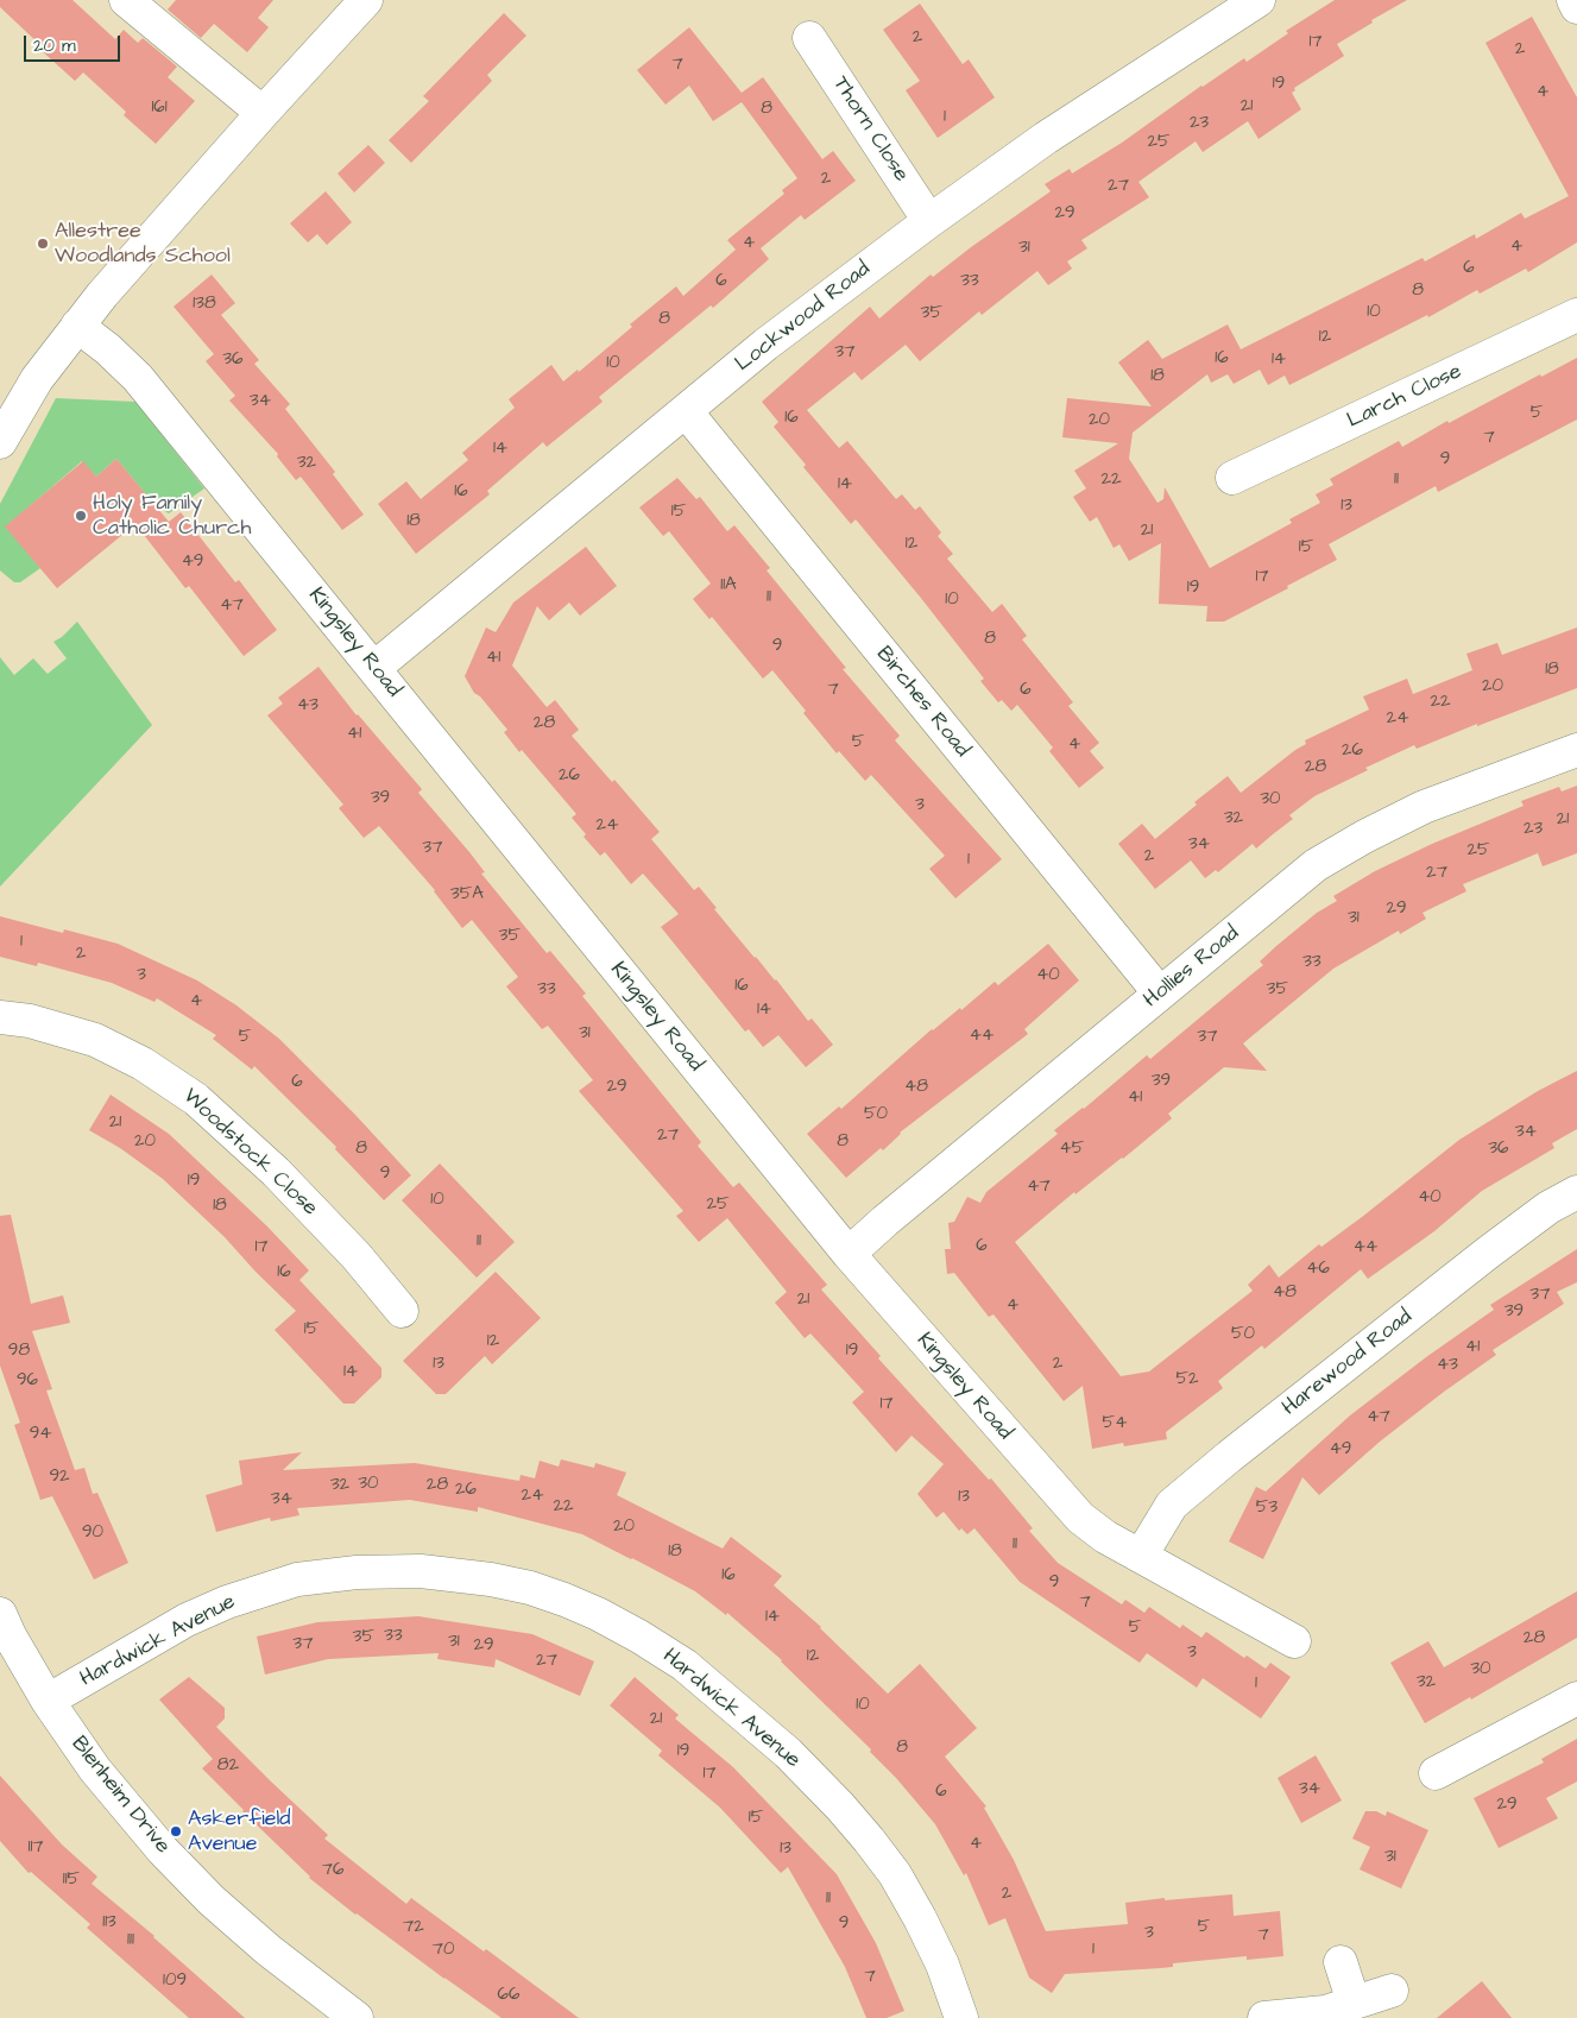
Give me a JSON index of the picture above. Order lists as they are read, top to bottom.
{
  "streets": {
    "street": [
      "Thorn Close",
      "Lockwood Road",
      "Larch Close",
      "Kingsley Road",
      "Birches Road",
      "Hollies Road",
      "Woodstock Close",
      "Harewood Road",
      "Hardwick Avenue",
      "Blenheim Drive"
    ]
  },
  "crossings": [
    ["Thorn Close", "Lockwood Road"],
    ["Lockwood Road", "Kingsley Road"],
    ["Lockwood Road", "Birches Road"],
    ["Kingsley Road", "Hollies Road"],
    ["Kingsley Road", "Harewood Road"],
    ["Birches Road", "Hollies Road"],
    ["Hardwick Avenue", "Blenheim Drive"]
  ],
  "places": ["Allestree Woodlands School", "Holy Family Catholic Church", "Askerfield Avenue"],
  "house_numbers": [
    "2",
    "17",
    "2",
    "7",
    "19",
    "4",
    "21",
    "161",
    "8",
    "1",
    "23",
    "25",
    "2",
    "27",
    "29",
    "4",
    "4",
    "31",
    "6",
    "6",
    "33",
    "8",
    "138",
    "10",
    "35",
    "8",
    "12",
    "37",
    "16",
    "36",
    "14",
    "10",
    "18",
    "34",
    "5",
    "16",
    "20",
    "7",
    "14",
    "9",
    "32",
    "22",
    "11",
    "14",
    "16",
    "13",
    "15",
    "18",
    "21",
    "12",
    "15",
    "49",
    "17",
    "11A",
    "19",
    "11",
    "10",
    "47",
    "8",
    "9",
    "41",
    "18",
    "20",
    "7",
    "6",
    "22",
    "43",
    "24",
    "28",
    "41",
    "5",
    "4",
    "26",
    "28",
    "26",
    "39",
    "30",
    "3",
    "32",
    "21",
    "24",
    "23",
    "34",
    "37",
    "25",
    "2",
    "1",
    "27",
    "35A",
    "29",
    "31",
    "35",
    "1",
    "2",
    "33",
    "3",
    "40",
    "16",
    "33",
    "35",
    "4",
    "14",
    "31",
    "44",
    "5",
    "37",
    "39",
    "6",
    "29",
    "48",
    "41",
    "50",
    "21",
    "34",
    "27",
    "20",
    "8",
    "8",
    "45",
    "36",
    "9",
    "19",
    "47",
    "40",
    "10",
    "25",
    "18",
    "11",
    "6",
    "17",
    "44",
    "46",
    "16",
    "48",
    "37",
    "21",
    "4",
    "39",
    "15",
    "50",
    "12",
    "41",
    "98",
    "19",
    "13",
    "2",
    "43",
    "14",
    "52",
    "96",
    "17",
    "47",
    "54",
    "94",
    "49",
    "92",
    "30",
    "32",
    "28",
    "26",
    "24",
    "13",
    "34",
    "22",
    "53",
    "20",
    "90",
    "11",
    "18",
    "16",
    "9",
    "7",
    "14",
    "5",
    "33",
    "35",
    "28",
    "31",
    "37",
    "29",
    "3",
    "12",
    "27",
    "30",
    "32",
    "1",
    "10",
    "21",
    "8",
    "19",
    "82",
    "17",
    "34",
    "6",
    "29",
    "15",
    "4",
    "117",
    "13",
    "31",
    "76",
    "115",
    "2",
    "11",
    "113",
    "9",
    "72",
    "5",
    "3",
    "7",
    "111",
    "70",
    "1",
    "7",
    "109",
    "66"
  ],
  "scale_bar": "20 m"
}
